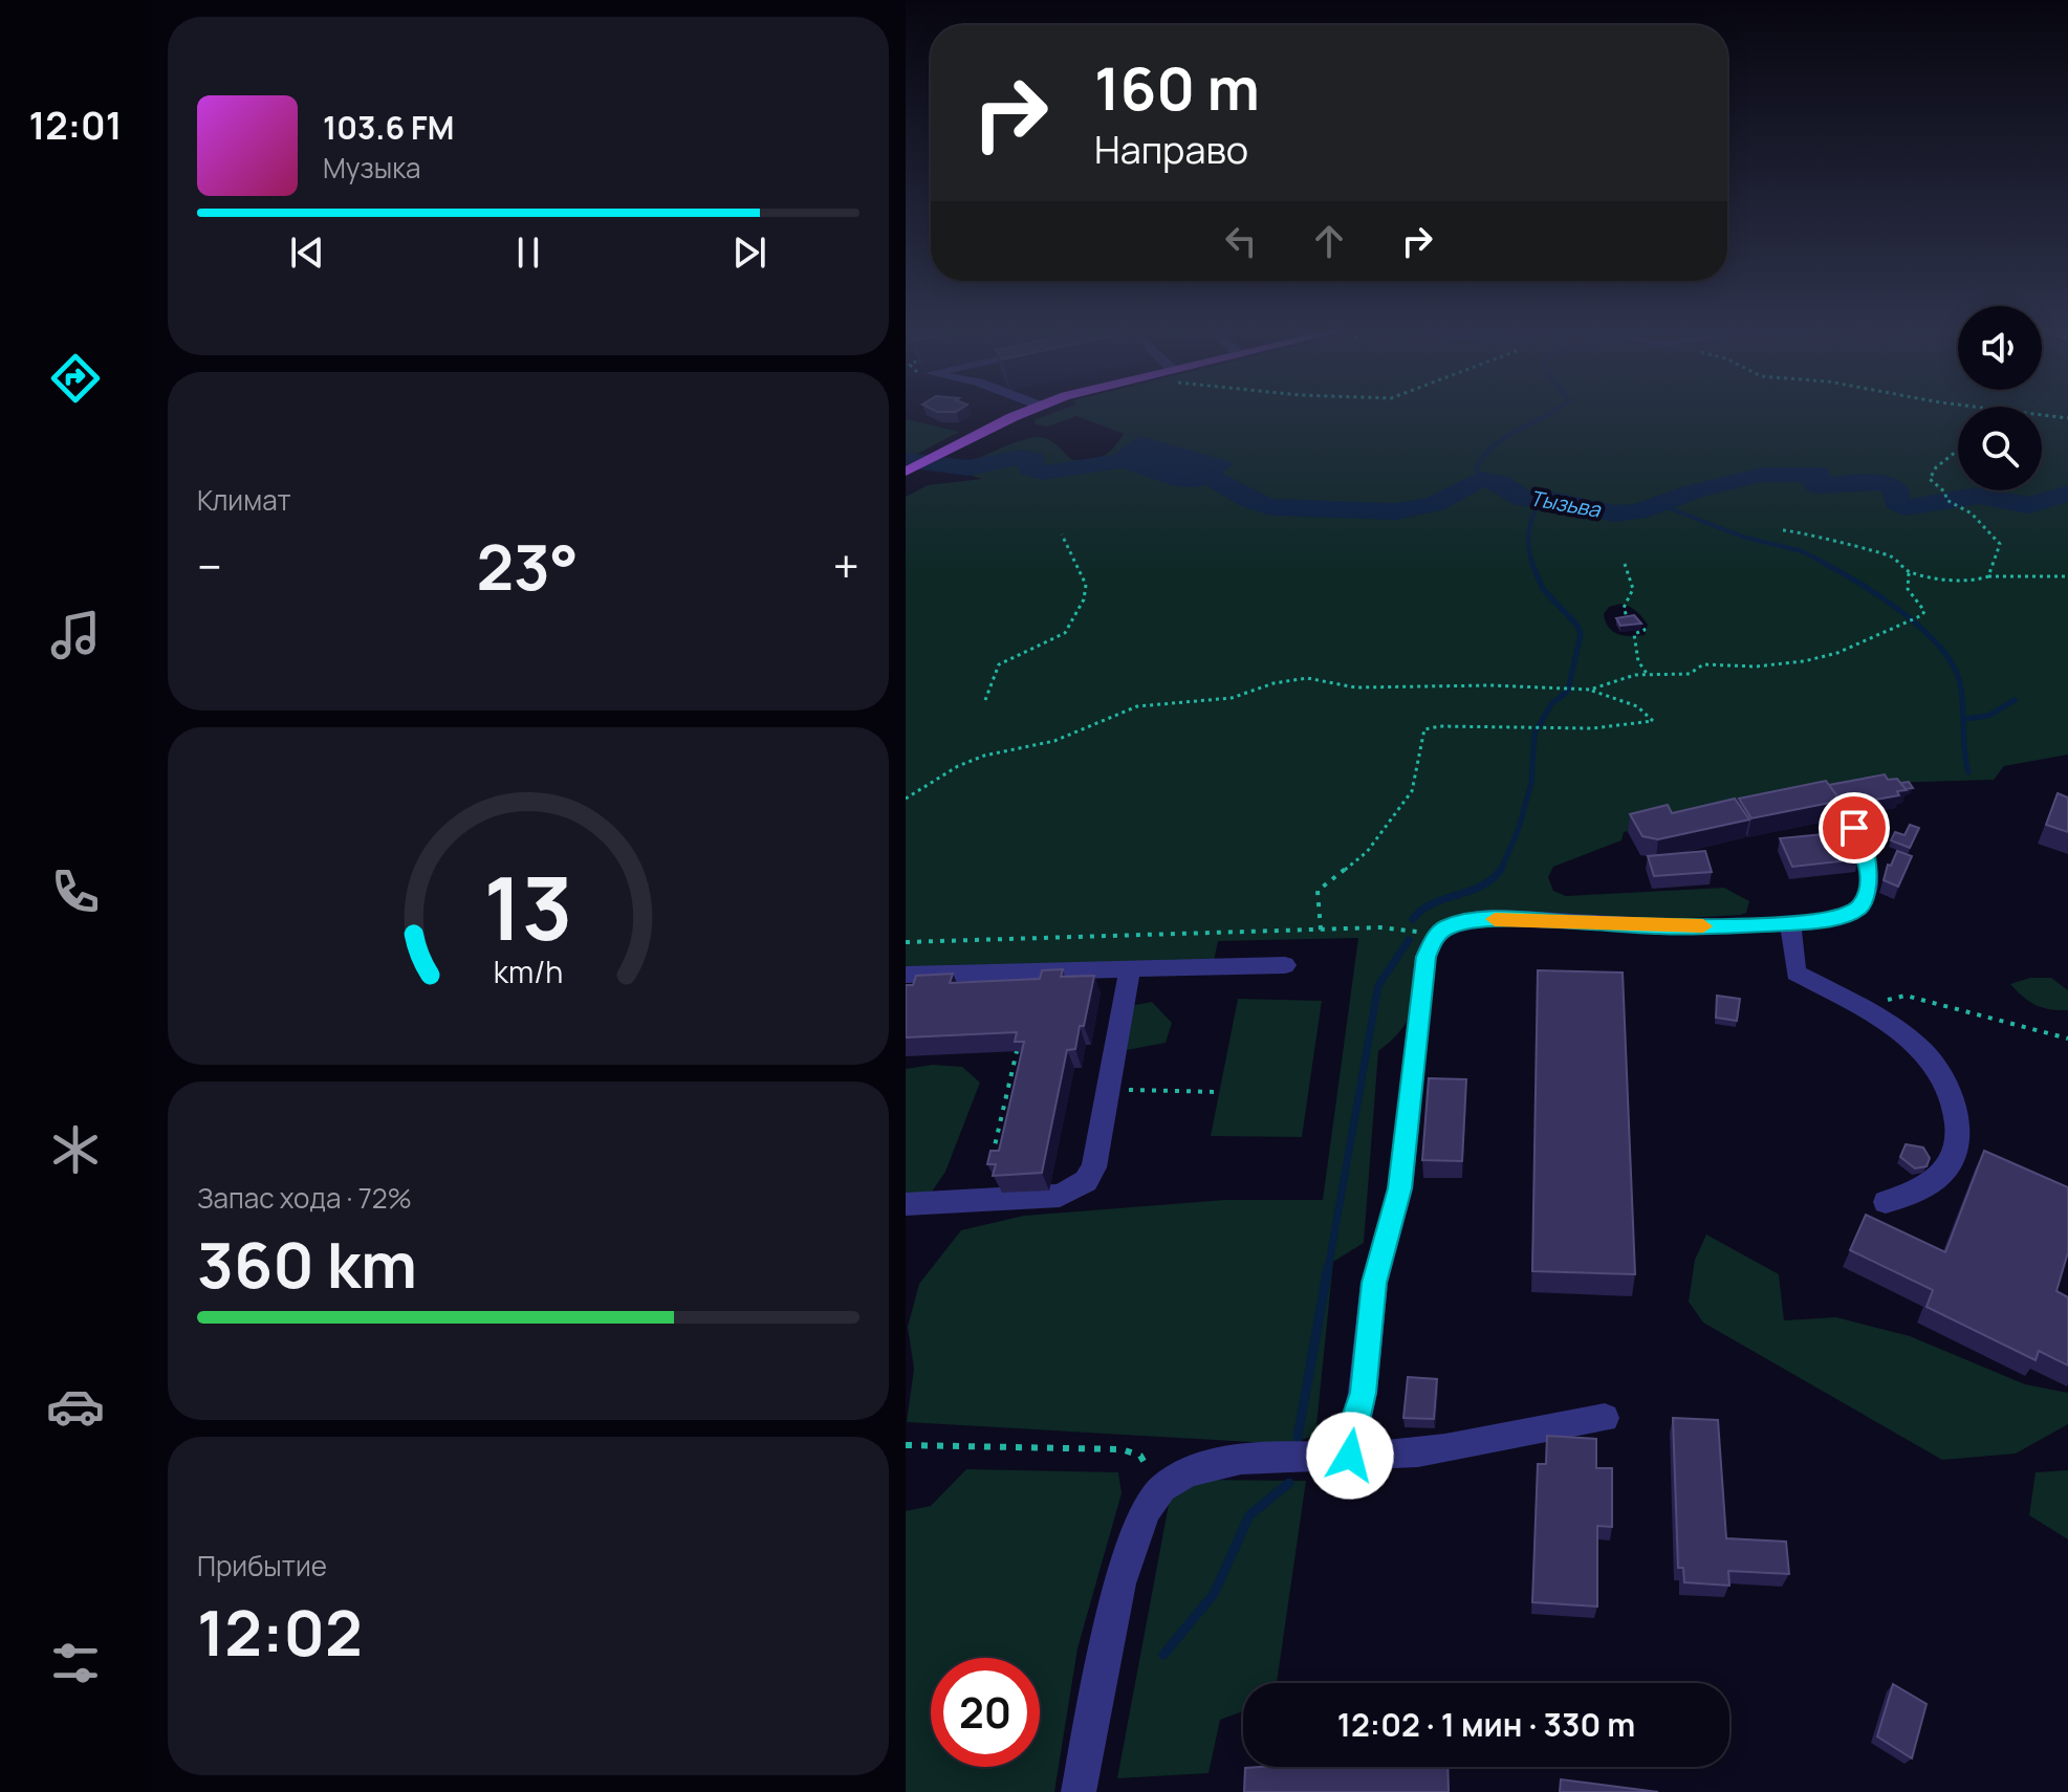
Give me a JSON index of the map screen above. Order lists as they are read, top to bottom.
{
  "water": ["Тызьва"],
  "page": {
    "tabs": "12:01",
    "turn": ["160 m", "Направо"],
    "song": ["103.6 FM", "Музыка"],
    "tile": [
      "Климат",
      ["Запас хода · 72%", "360 km"],
      ["Прибытие", "12:02"]
    ],
    "heat": ["−", "23°", "+"],
    "limit": "20",
    "trip": "12:02 · 1 мин · 330 m",
    "gauge": ["13", "km/h"]
  }
}
